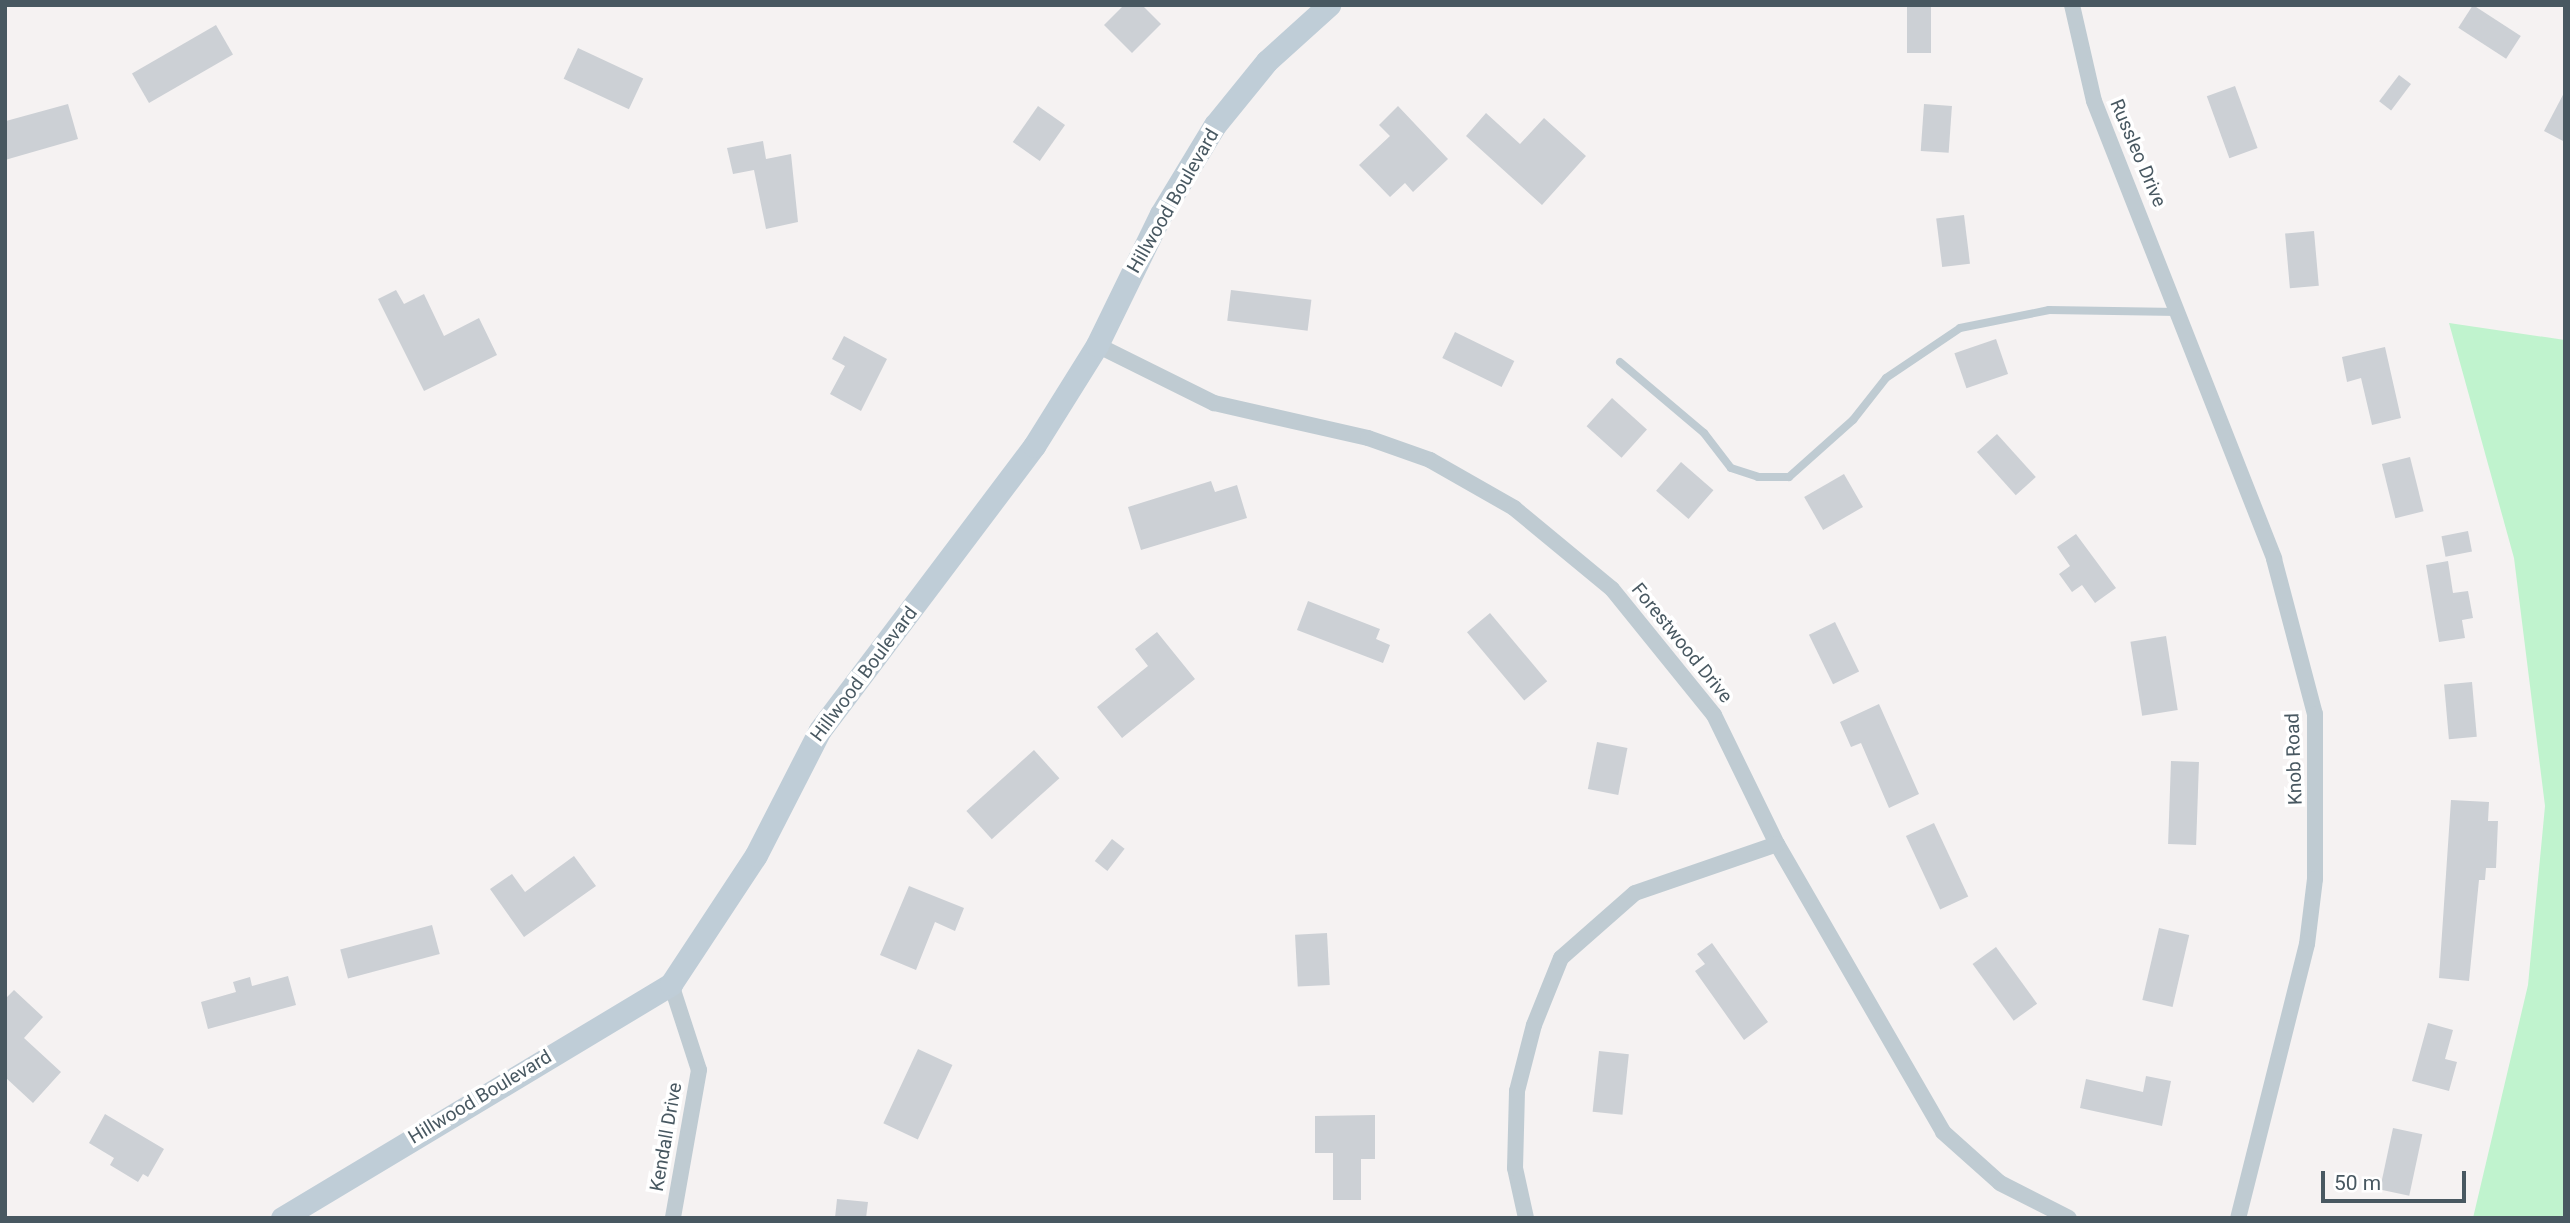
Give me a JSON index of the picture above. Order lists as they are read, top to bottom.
{
  "streets": {
    "street": [
      "Russleo Drive",
      "Hillwood Boulevard",
      "Forestwood Drive",
      "Knob Road",
      "Kendall Drive"
    ]
  },
  "crossings": [
    ["Russleo Drive", "Knob Road"],
    ["Hillwood Boulevard", "Forestwood Drive"],
    ["Hillwood Boulevard", "Kendall Drive"]
  ],
  "scale_bar": "50 m"
}
